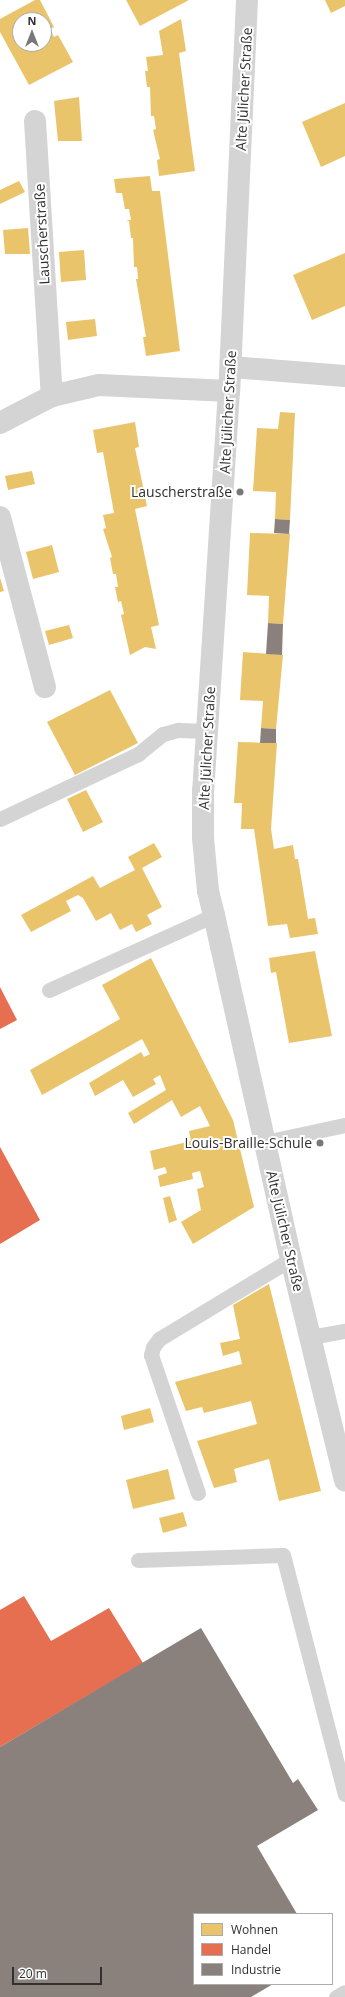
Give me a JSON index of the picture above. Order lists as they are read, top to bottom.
{
  "streets": {
    "street": ["Alte Jülicher Straße", "Lauscherstraße"]
  },
  "places": ["Lauscherstraße", "Louis-Braille-Schule"],
  "legend": ["Wohnen", "Handel", "Industrie"],
  "scale_bar": "20 m",
  "north": "top"
}
